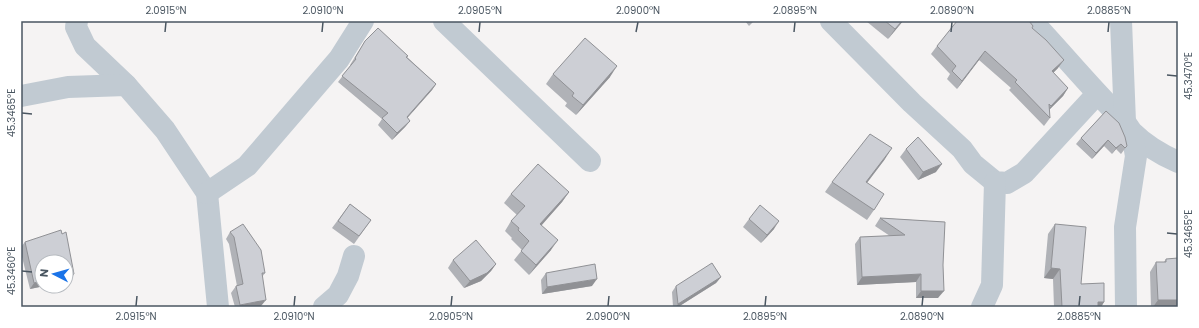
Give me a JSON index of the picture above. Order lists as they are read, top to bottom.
{
  "north": "left",
  "coordinates": [
    "2.0915°N",
    "2.0910°N",
    "2.0905°N",
    "2.0900°N",
    "2.0895°N",
    "2.0890°N",
    "2.0885°N",
    "45.3470°E",
    "45.3465°E",
    "45.3460°E"
  ]
}
